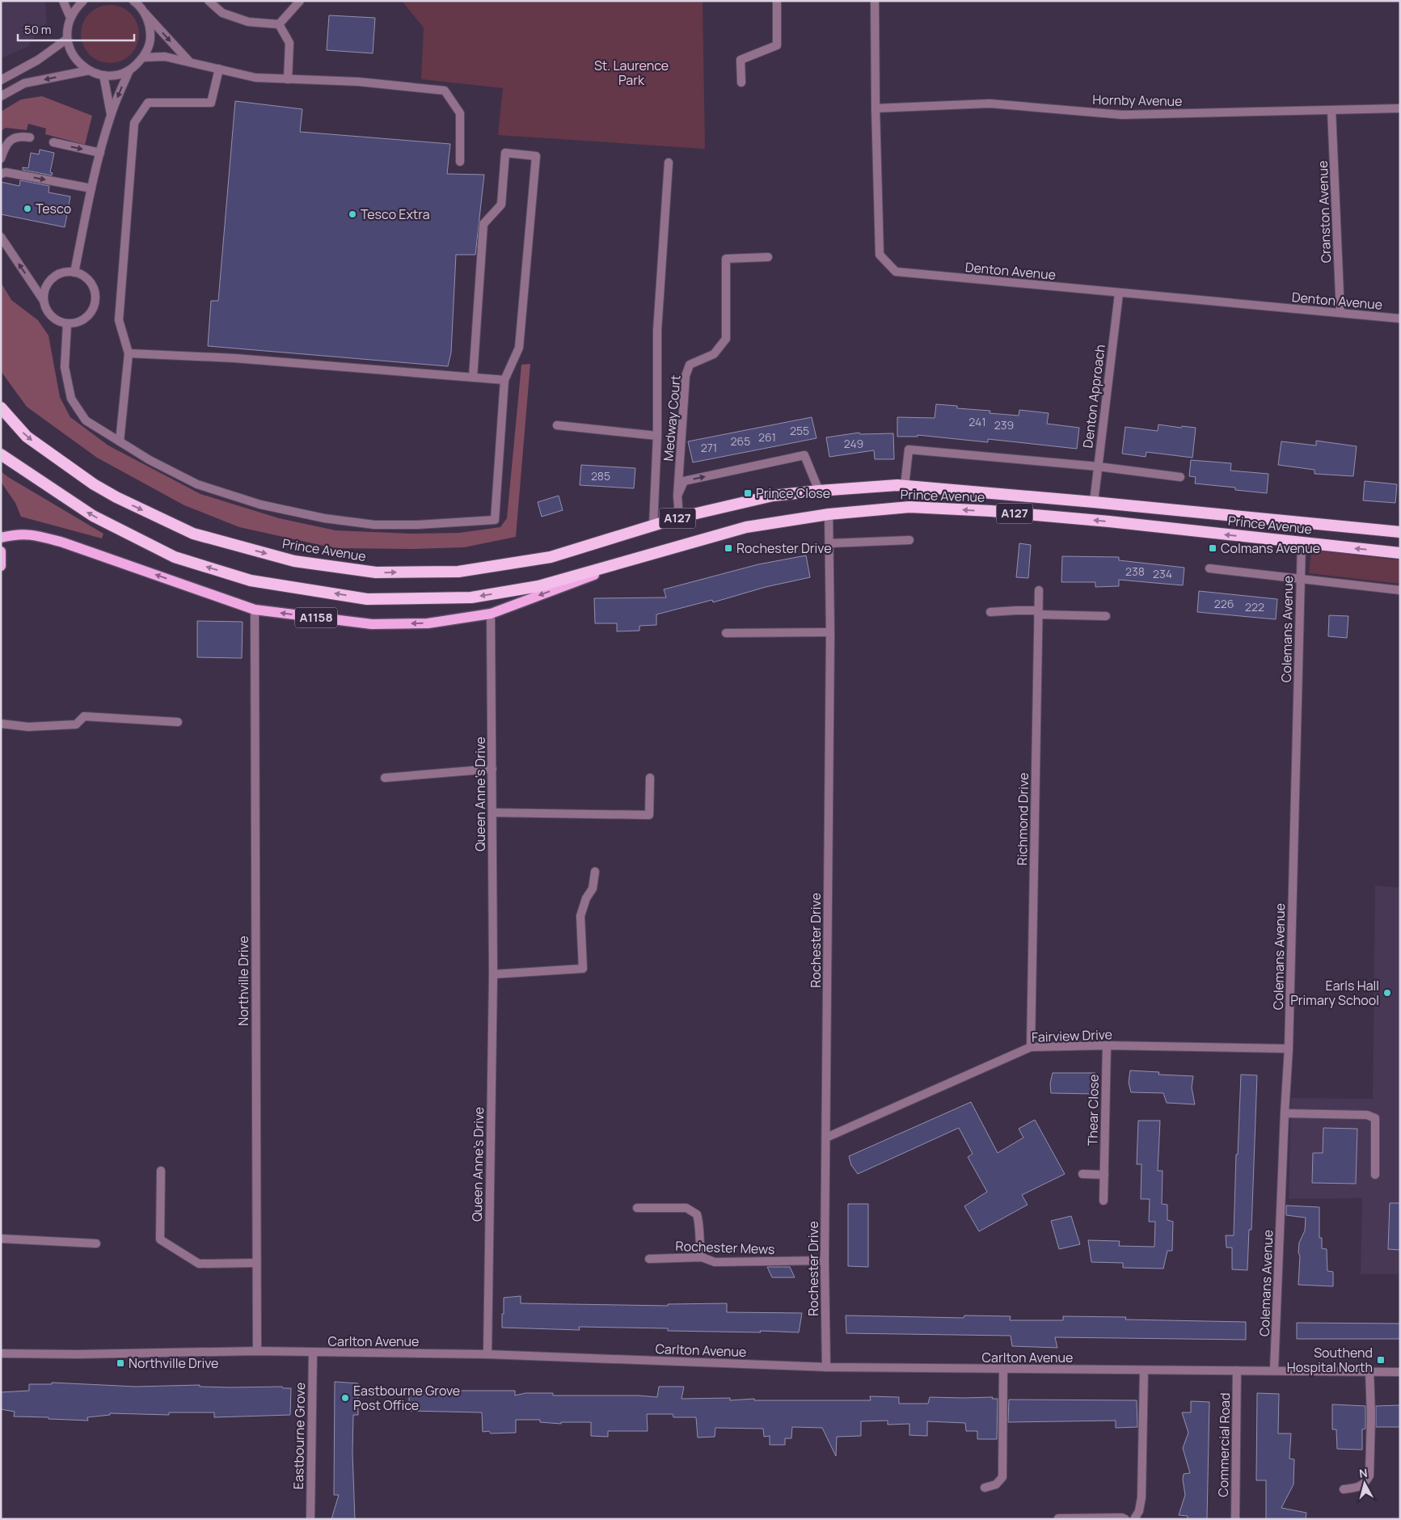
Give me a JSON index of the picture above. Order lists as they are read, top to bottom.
{
  "streets": {
    "highway": ["Prince Avenue", "A127"],
    "main road": ["A1158"],
    "street": [
      "Hornby Avenue",
      "Cranston Avenue",
      "Denton Avenue",
      "Denton Approach",
      "Medway Court",
      "Colemans Avenue",
      "Queen Anne's Drive",
      "Richmond Drive",
      "Rochester Drive",
      "Northville Drive",
      "Fairview Drive",
      "Thear Close",
      "Rochester Mews",
      "Carlton Avenue",
      "Eastbourne Grove",
      "Commercial Road"
    ]
  },
  "crossings": [
    ["Hornby Avenue", "Cranston Avenue"],
    ["Hornby Avenue", "Denton Avenue"],
    ["Cranston Avenue", "Denton Avenue"],
    ["Denton Avenue", "Denton Approach"],
    ["Denton Approach", "Prince Avenue"],
    ["Prince Avenue", "Colemans Avenue"],
    ["Prince Avenue", "Queen Anne's Drive"],
    ["Prince Avenue", "Rochester Drive"],
    ["Prince Avenue", "Northville Drive"],
    ["Colemans Avenue", "Fairview Drive"],
    ["Colemans Avenue", "Carlton Avenue"],
    ["Queen Anne's Drive", "Carlton Avenue"],
    ["Richmond Drive", "Fairview Drive"],
    ["Rochester Drive", "Fairview Drive"],
    ["Rochester Drive", "Rochester Mews"],
    ["Rochester Drive", "Carlton Avenue"],
    ["Northville Drive", "Carlton Avenue"],
    ["Fairview Drive", "Thear Close"],
    ["Carlton Avenue", "Eastbourne Grove"],
    ["Carlton Avenue", "Commercial Road"]
  ],
  "parks": ["St. Laurence Park"],
  "places": {
    "other": [
      "Tesco",
      "Tesco Extra",
      "Earls Hall Primary School",
      "Eastbourne Grove Post Office"
    ],
    "transit": [
      "Prince Close",
      "Rochester Drive",
      "Colmans Avenue",
      "Southend Hospital North",
      "Northville Drive"
    ]
  },
  "house_numbers": [
    "241",
    "239",
    "255",
    "261",
    "265",
    "249",
    "271",
    "285",
    "238",
    "234",
    "226",
    "222"
  ],
  "scale_bar": "50 m",
  "north": "top"
}
